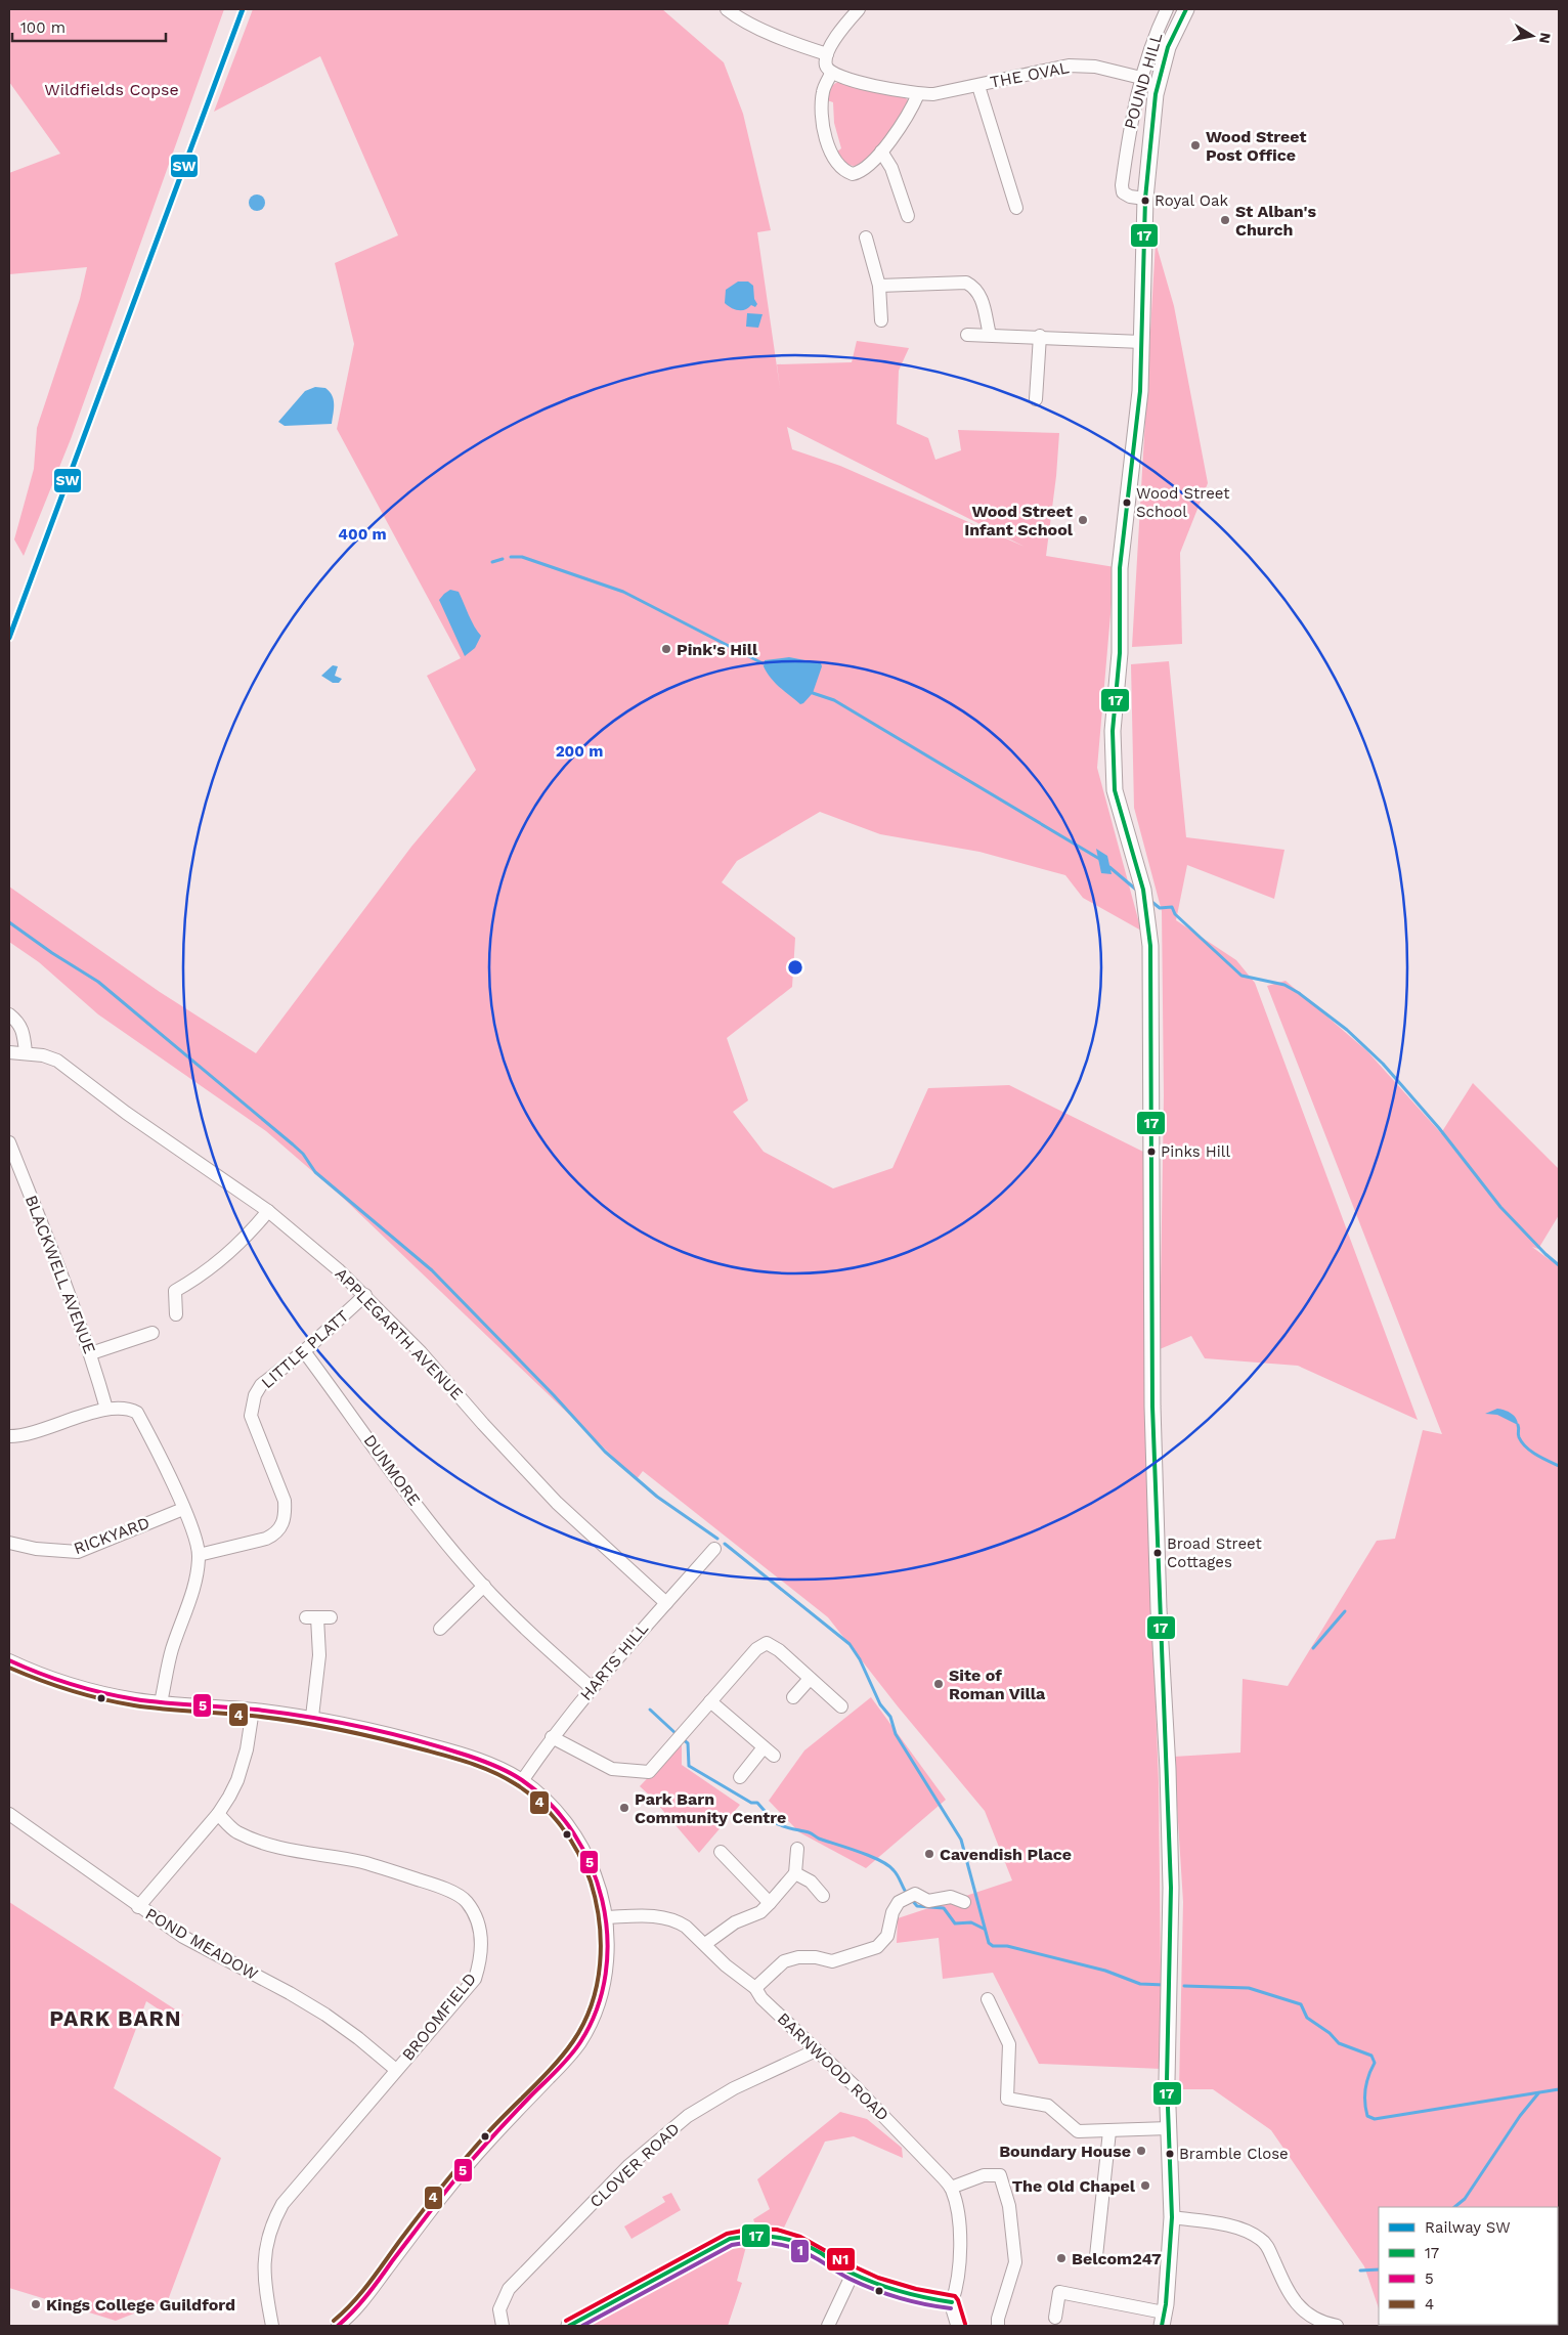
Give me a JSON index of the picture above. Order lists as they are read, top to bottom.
{
  "streets": {
    "street": [
      "THE OVAL",
      "POUND HILL",
      "BLACKWELL AVENUE",
      "APPLEGARTH AVENUE",
      "LITTLE PLATT",
      "DUNMORE",
      "RICKYARD",
      "HARTS HILL",
      "POND MEADOW",
      "BROOMFIELD",
      "BARNWOOD ROAD",
      "CLOVER ROAD"
    ]
  },
  "crossings": [
    ["THE OVAL", "POUND HILL"],
    ["APPLEGARTH AVENUE", "LITTLE PLATT"],
    ["APPLEGARTH AVENUE", "HARTS HILL"],
    ["LITTLE PLATT", "DUNMORE"],
    ["DUNMORE", "HARTS HILL"],
    ["POND MEADOW", "BROOMFIELD"],
    ["BARNWOOD ROAD", "CLOVER ROAD"]
  ],
  "districts": ["PARK BARN"],
  "parks": ["Wildfields Copse"],
  "places": [
    "Wood Street Post Office",
    "Royal Oak",
    "St Alban's Church",
    "Wood Street School",
    "Wood Street Infant School",
    "Pink's Hill",
    "Pinks Hill",
    "Broad Street Cottages",
    "Site of Roman Villa",
    "Park Barn Community Centre",
    "Cavendish Place",
    "Boundary House",
    "Bramble Close",
    "The Old Chapel",
    "Belcom247",
    "Kings College Guildford"
  ],
  "lines": [
    "rail line SW",
    "transit line 17",
    "transit line 5",
    "transit line 4",
    "transit line N1",
    "transit line 1"
  ],
  "legend": [
    "Railway SW",
    "17",
    "5",
    "4"
  ],
  "scale_bar": "100 m",
  "north": "right",
  "rings": ["400 m", "200 m"]
}
